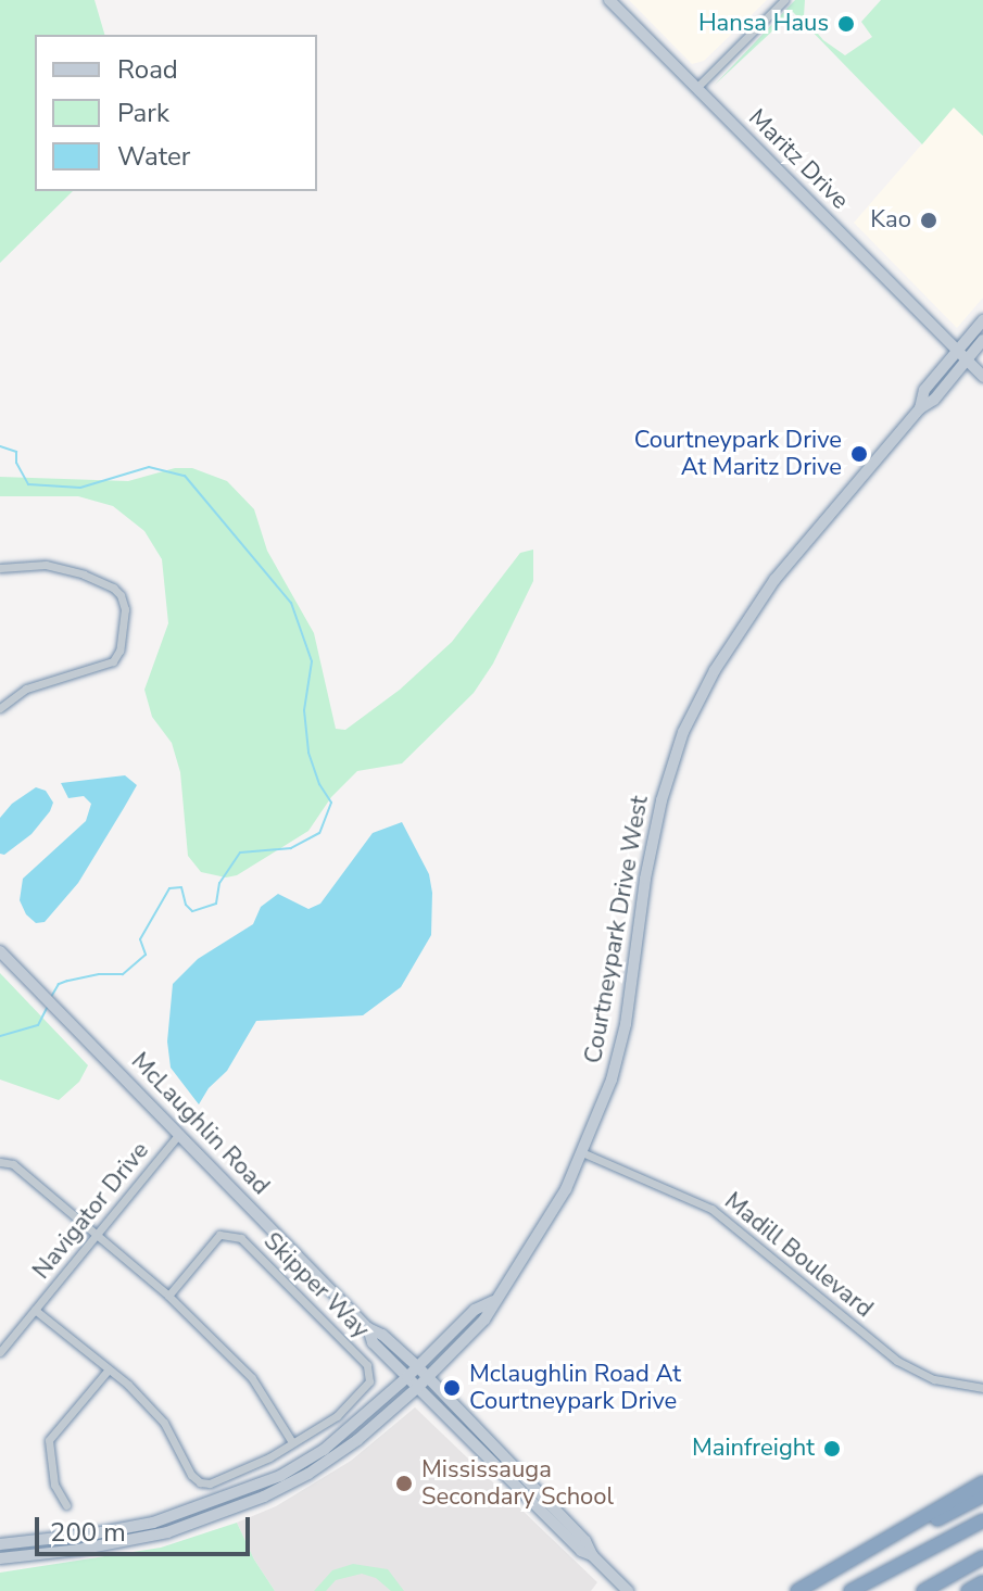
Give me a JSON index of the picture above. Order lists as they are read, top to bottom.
{
  "streets": {
    "main road": ["Maritz Drive", "Courtneypark Drive West", "McLaughlin Road"],
    "street": ["Navigator Drive", "Madill Boulevard", "Skipper Way"]
  },
  "crossings": [
    ["Maritz Drive", "Courtneypark Drive West"],
    ["Courtneypark Drive West", "McLaughlin Road"],
    ["Courtneypark Drive West", "Madill Boulevard"],
    ["McLaughlin Road", "Navigator Drive"],
    ["Navigator Drive", "Skipper Way"]
  ],
  "places": [
    "Hansa Haus",
    "Kao",
    "Courtneypark Drive At Maritz Drive",
    "Mclaughlin Road At Courtneypark Drive",
    "Mainfreight",
    "Mississauga Secondary School"
  ],
  "legend": ["Road", "Park", "Water"],
  "scale_bar": "200 m"
}
